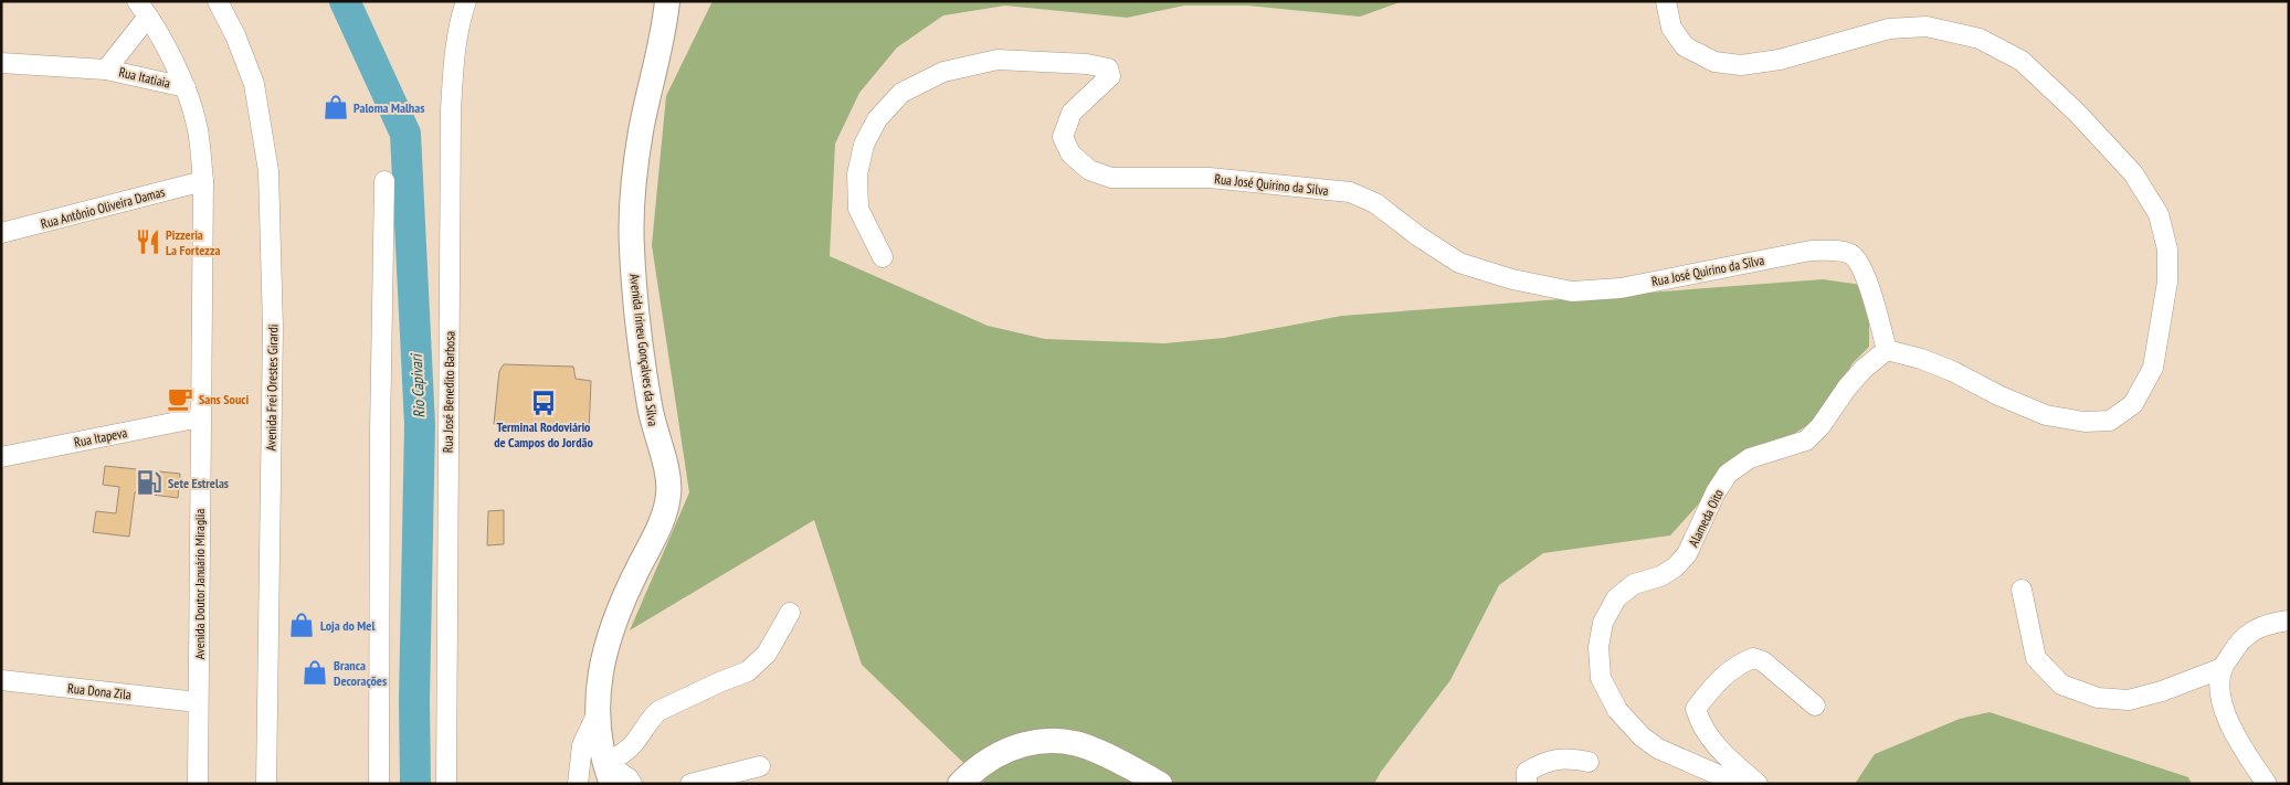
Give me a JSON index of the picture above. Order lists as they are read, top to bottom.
{
  "streets": {
    "main road": ["Avenida Irineu Gonçalves da Silva"],
    "street": [
      "Rua Itatiaia",
      "Rua José Quirino da Silva",
      "Rua Antônio Oliveira Damas",
      "Avenida Frei Orestes Girardi",
      "Rua José Benedito Barbosa",
      "Rua Itapeva",
      "Alameda Oito",
      "Avenida Doutor Januário Miraglia",
      "Rua Dona Zila"
    ]
  },
  "crossings": [
    ["Rua Itatiaia", "Avenida Doutor Januário Miraglia"],
    ["Rua José Quirino da Silva", "Alameda Oito"],
    ["Rua Antônio Oliveira Damas", "Avenida Doutor Januário Miraglia"],
    ["Rua Itapeva", "Avenida Doutor Januário Miraglia"],
    ["Avenida Doutor Januário Miraglia", "Rua Dona Zila"]
  ],
  "water": ["Rio Capivari"],
  "places": {
    "shop": ["Paloma Malhas", "Loja do Mel", "Branca Decorações"],
    "restaurant": ["Pizzeria La Fortezza"],
    "cafe": ["Sans Souci"],
    "bus stop": ["Terminal Rodoviário de Campos do Jordão"],
    "fuel station": ["Sete Estrelas"]
  }
}
